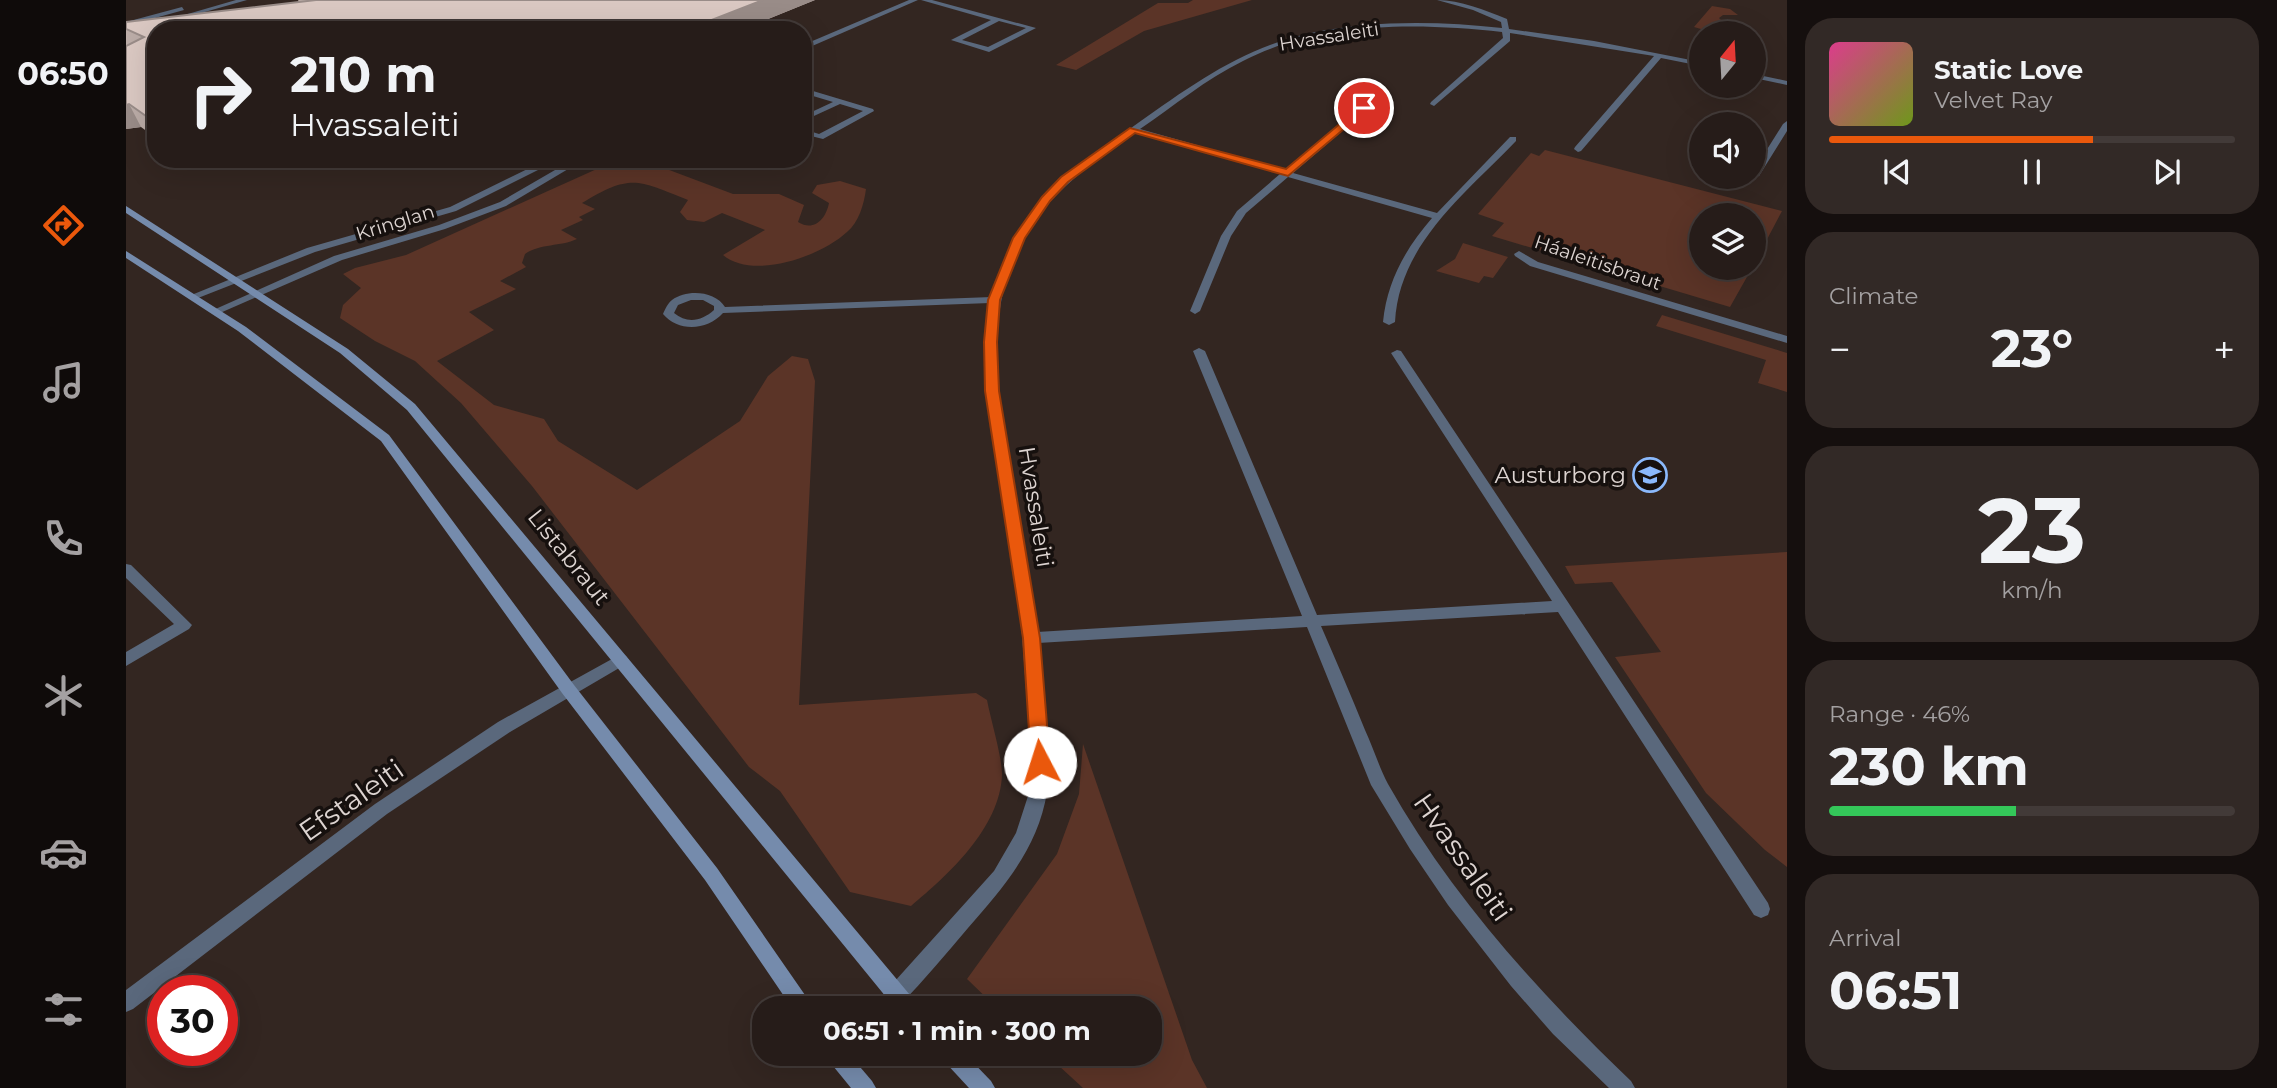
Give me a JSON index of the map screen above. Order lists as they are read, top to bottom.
{
  "streets": {
    "street": [
      "Hvassaleiti",
      "Kringlan",
      "Háaleitisbraut",
      "Listabraut",
      "Efstaleiti"
    ]
  },
  "crossings": [
    ["Kringlan", "Listabraut"],
    ["Listabraut", "Efstaleiti"]
  ],
  "places": {
    "school or university": ["Austurborg"]
  },
  "north": "top",
  "page": {
    "tabs": "06:50",
    "turn": ["210 m", "Hvassaleiti"],
    "song": ["Static Love", "Velvet Ray"],
    "tile": [
      "Climate",
      ["23", "km/h"],
      ["Range · 46%", "230 km"],
      ["Arrival", "06:51"]
    ],
    "heat": ["−", "23°", "+"],
    "limit": "30",
    "trip": "06:51 · 1 min · 300 m"
  }
}
